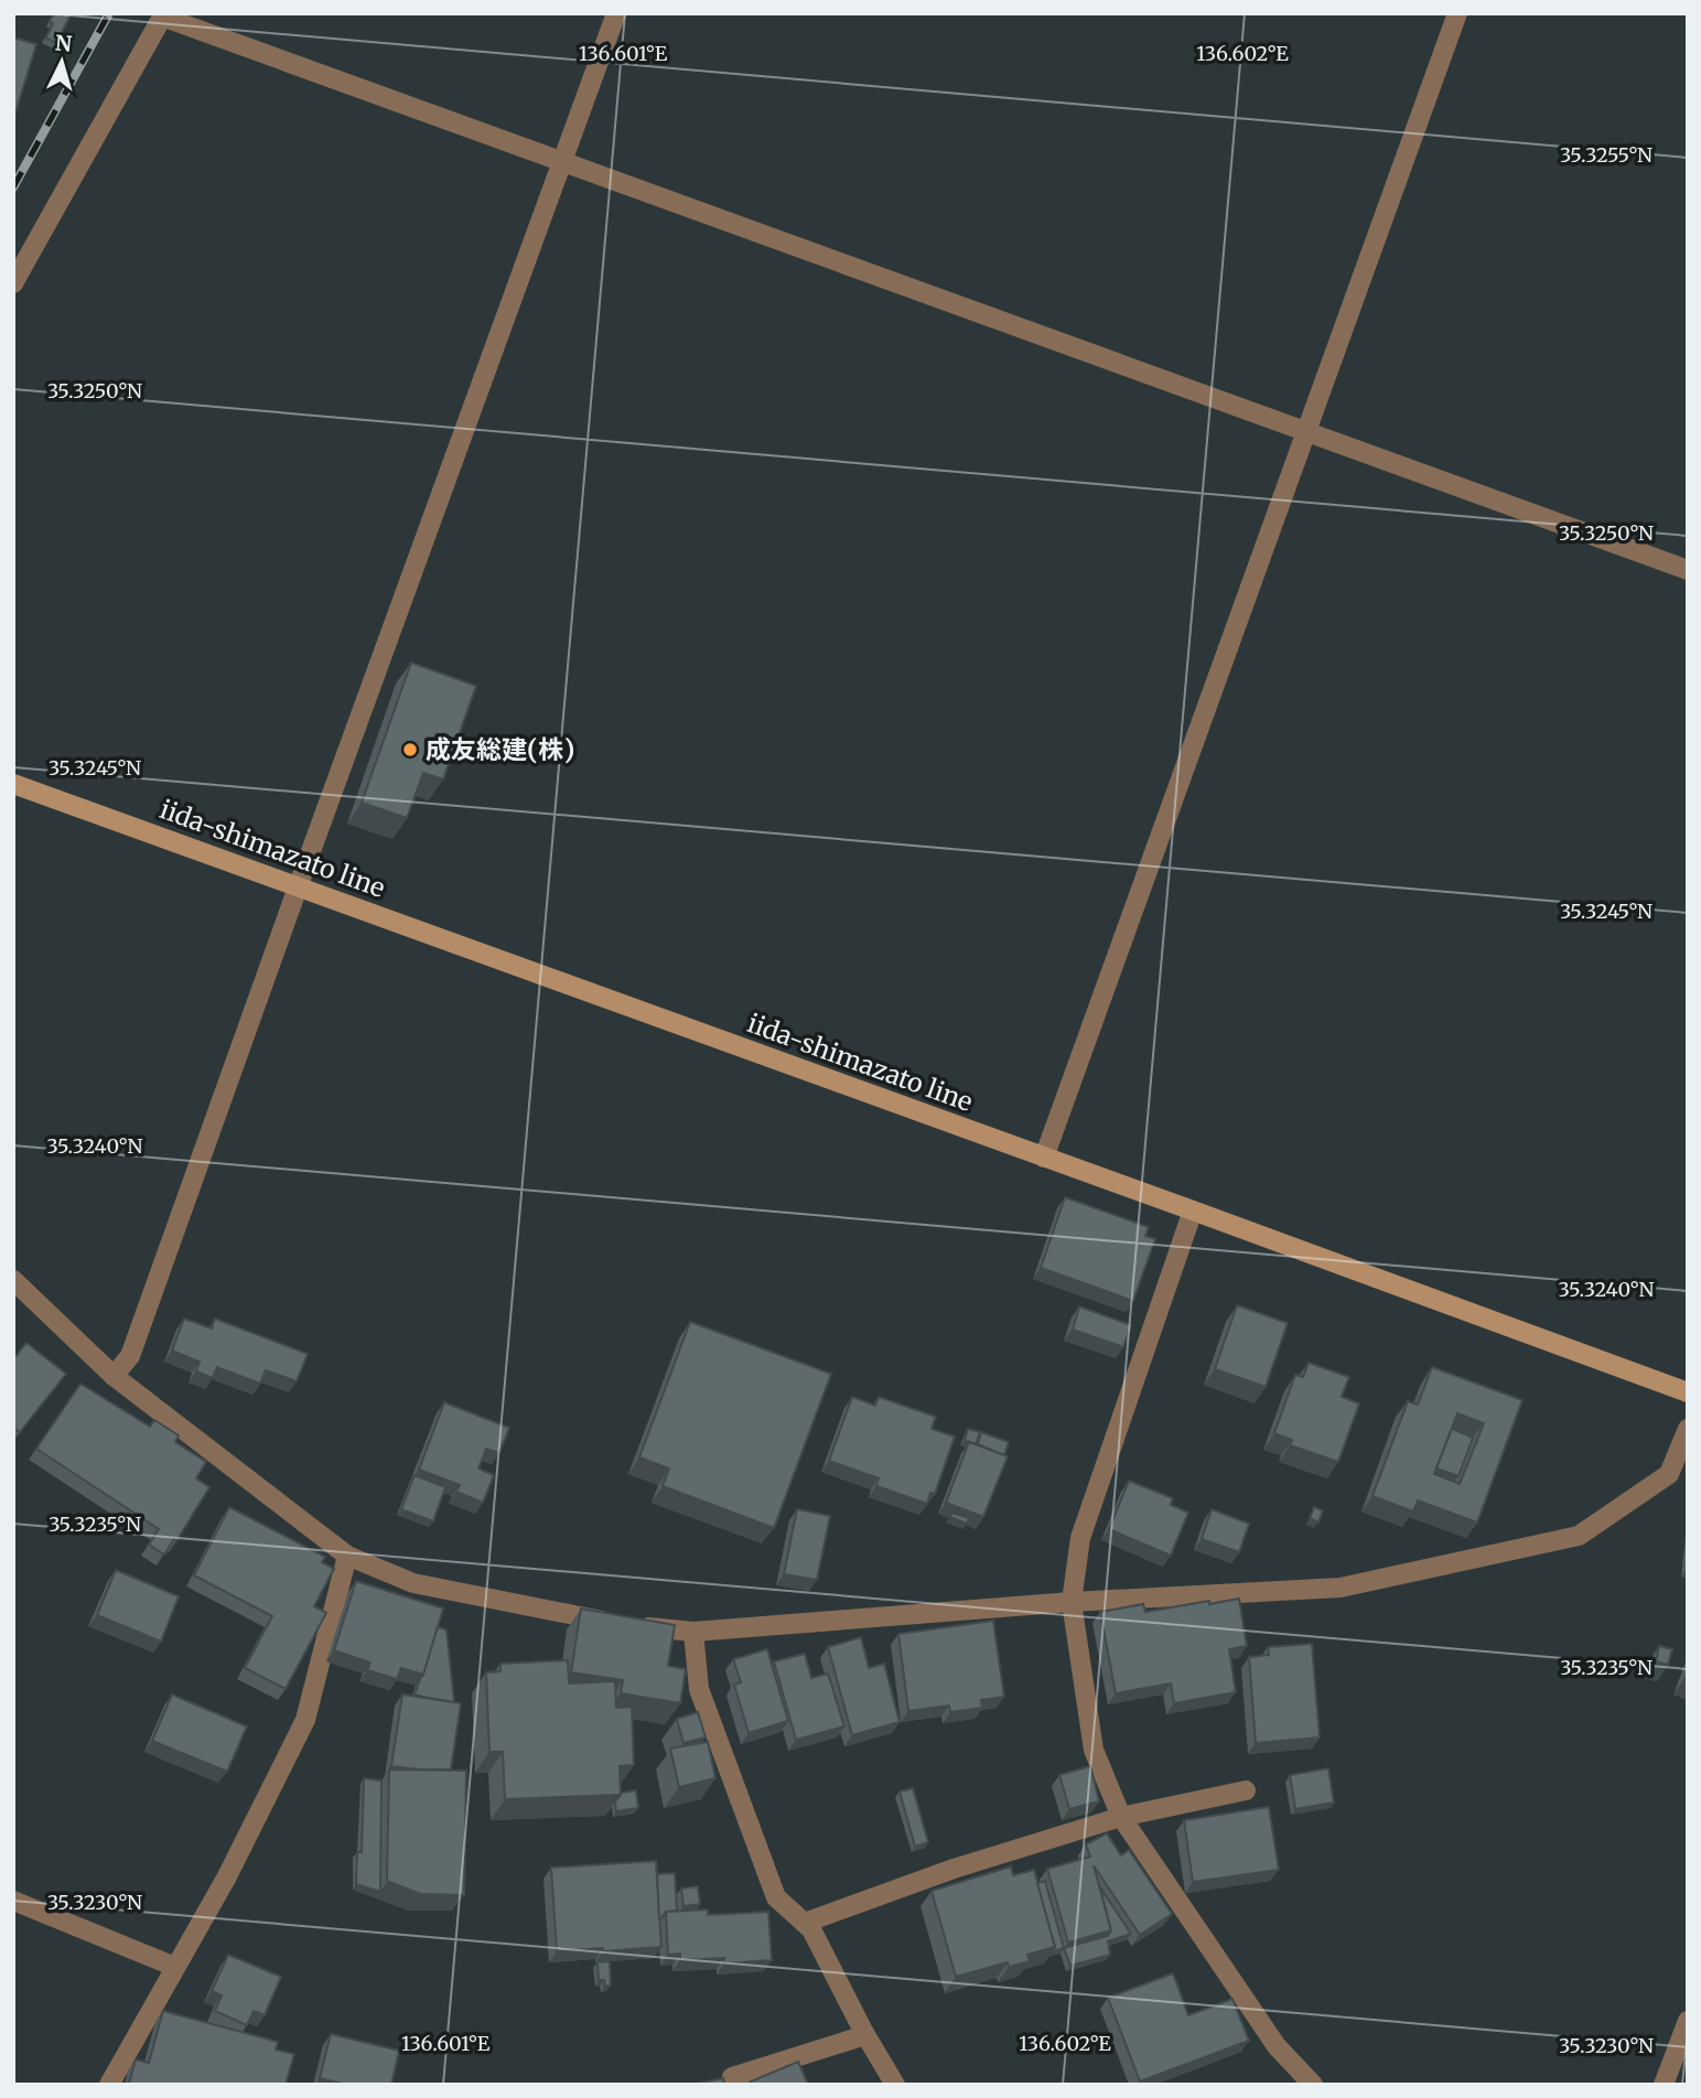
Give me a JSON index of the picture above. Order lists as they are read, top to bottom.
{
  "streets": {
    "main road": ["iida-shimazato line"]
  },
  "places": ["成友総建(株)"],
  "north": "top",
  "coordinates": [
    "136.601°E",
    "136.602°E",
    "35.3255°N",
    "35.3250°N",
    "35.3245°N",
    "35.3240°N",
    "35.3235°N",
    "35.3230°N"
  ]
}
